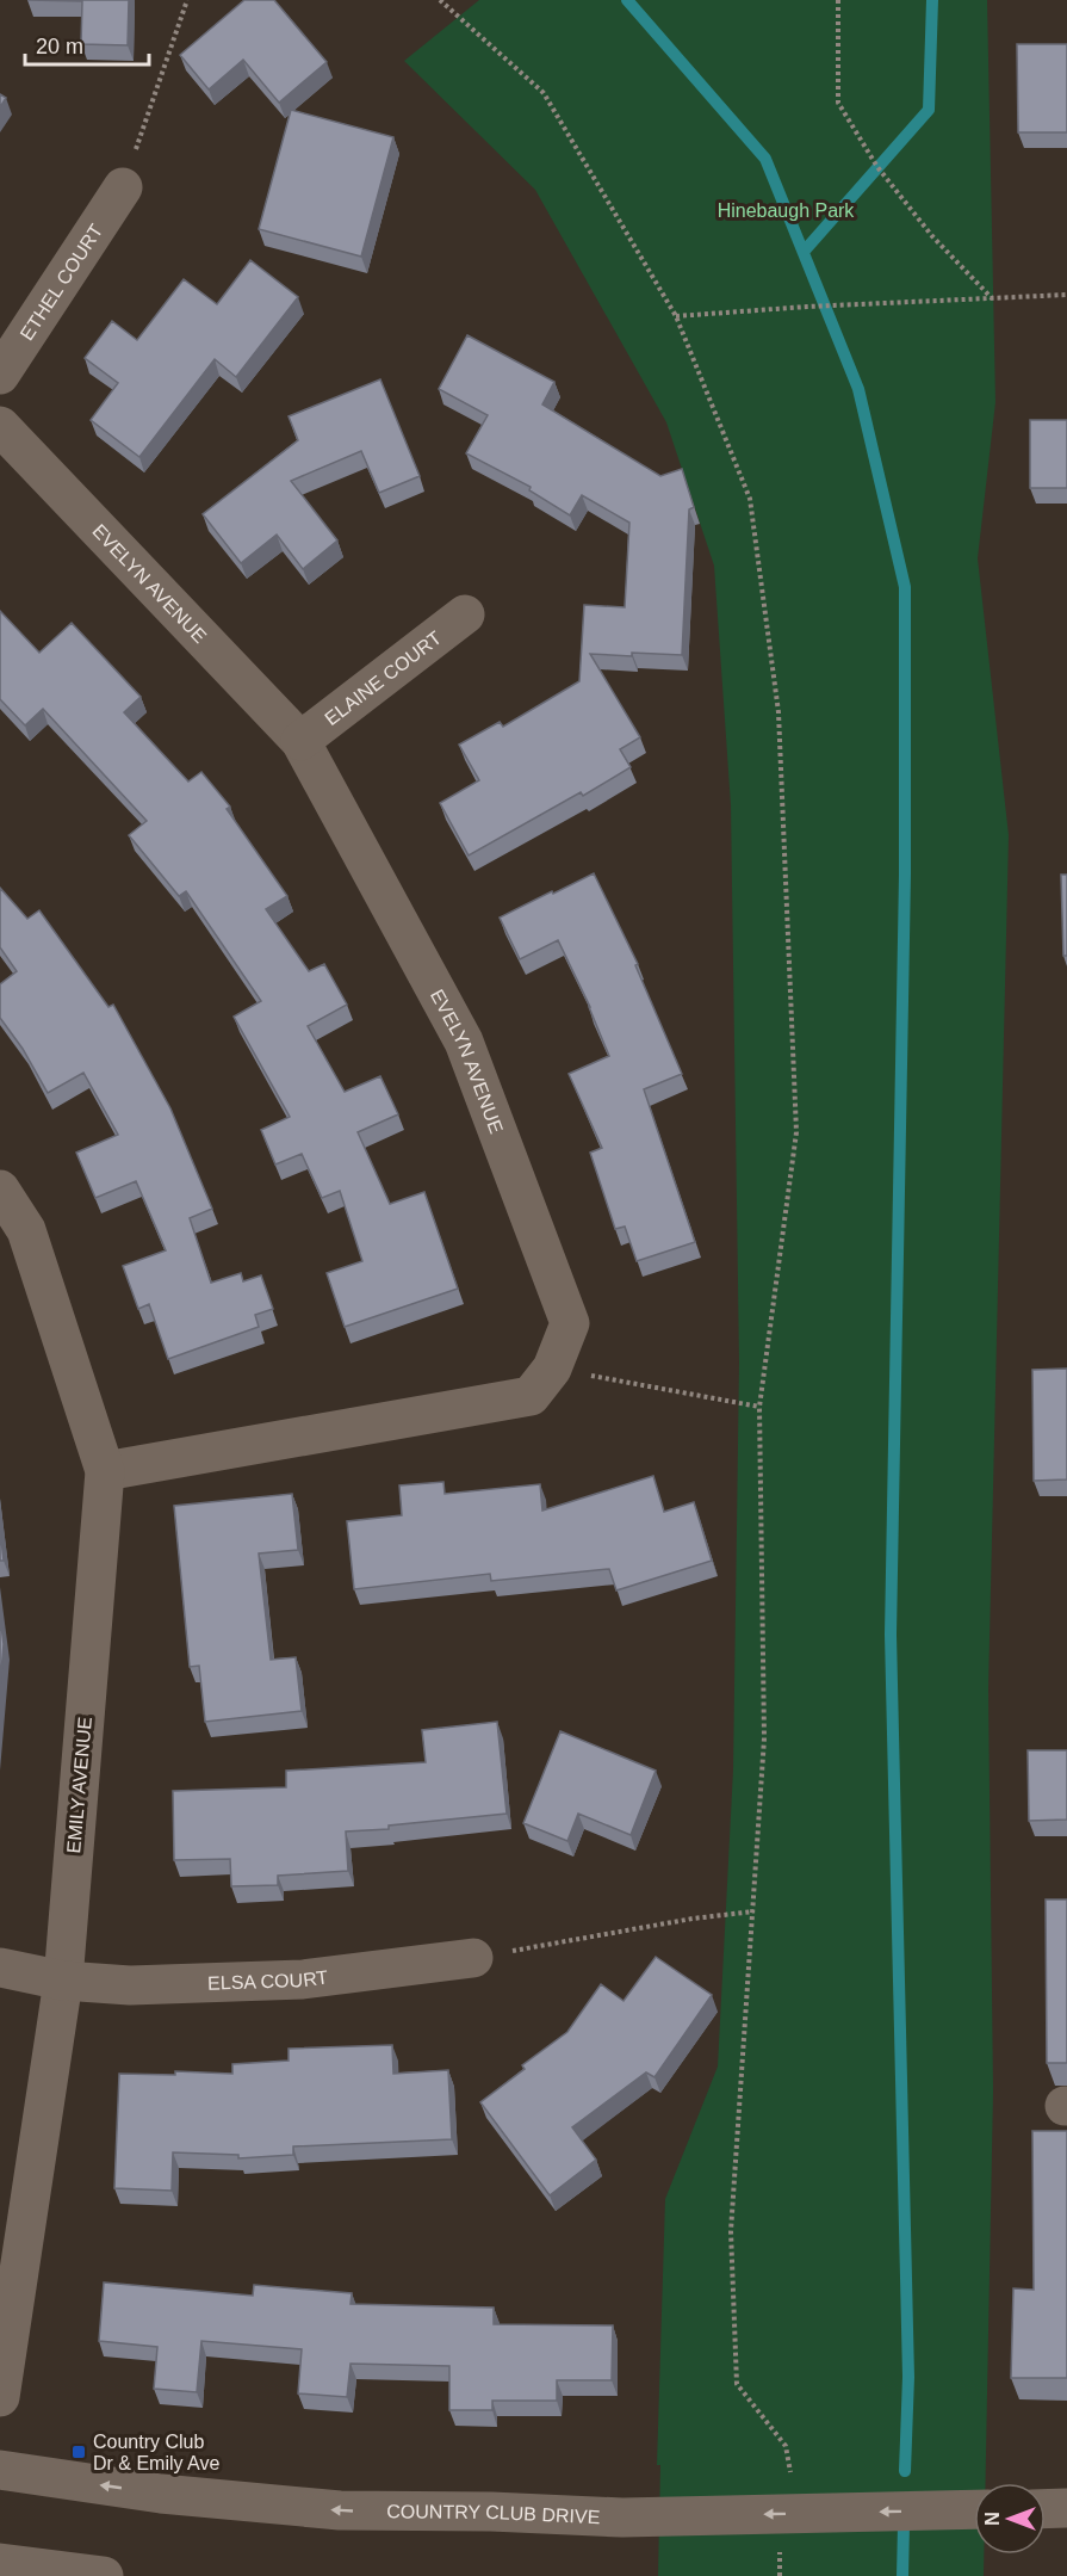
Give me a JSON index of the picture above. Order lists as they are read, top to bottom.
{
  "streets": {
    "street": [
      "ETHEL COURT",
      "EVELYN AVENUE",
      "ELAINE COURT",
      "EMILY AVENUE",
      "ELSA COURT",
      "COUNTRY CLUB DRIVE"
    ]
  },
  "crossings": [
    ["EVELYN AVENUE", "ELAINE COURT"],
    ["EVELYN AVENUE", "EMILY AVENUE"],
    ["EMILY AVENUE", "ELSA COURT"]
  ],
  "one_way": ["COUNTRY CLUB DRIVE"],
  "parks": ["Hinebaugh Park"],
  "places": {
    "transit": ["Country Club Dr & Emily Ave"]
  },
  "scale_bar": "20 m",
  "north": "left"
}
